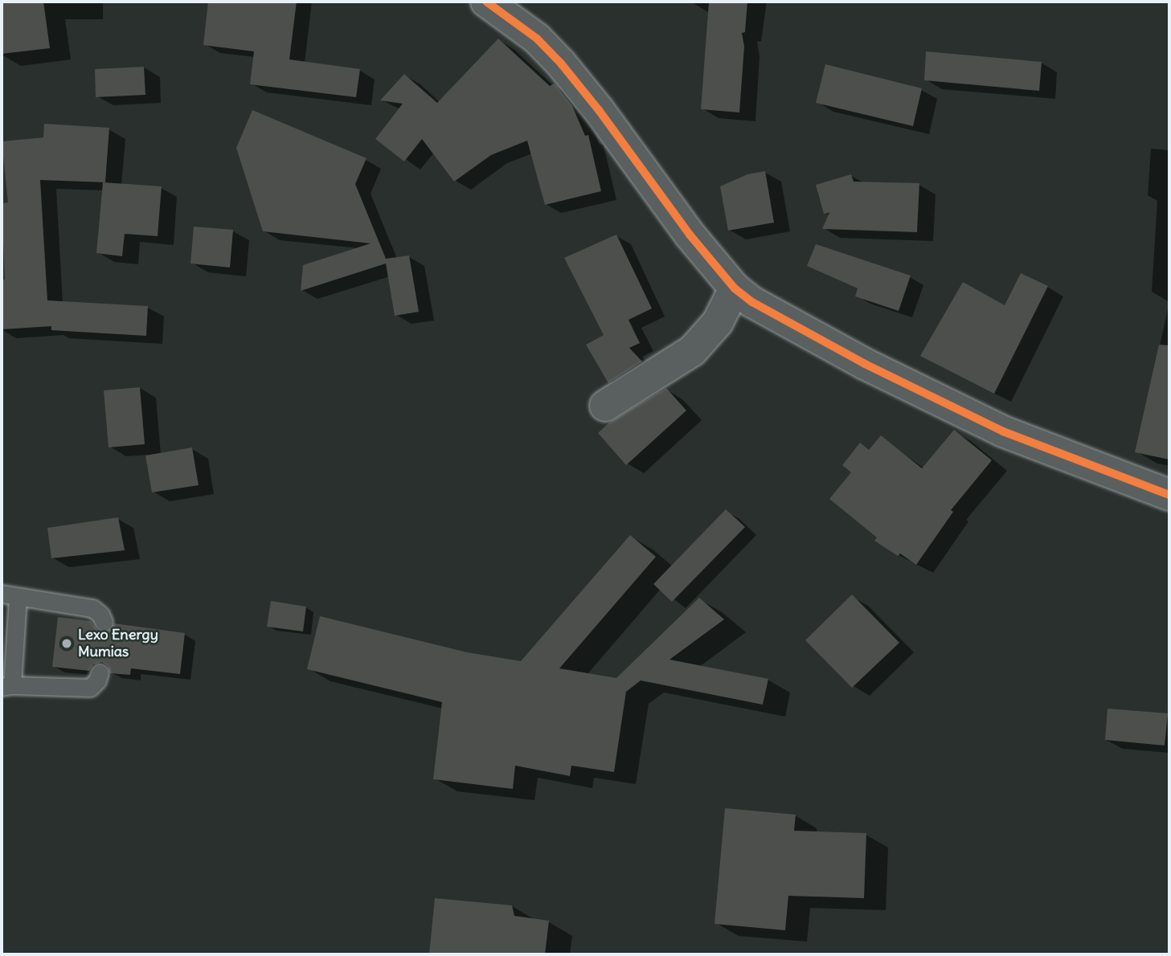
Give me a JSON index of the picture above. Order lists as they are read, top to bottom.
{
  "places": ["Lexo Energy Mumias"]
}
